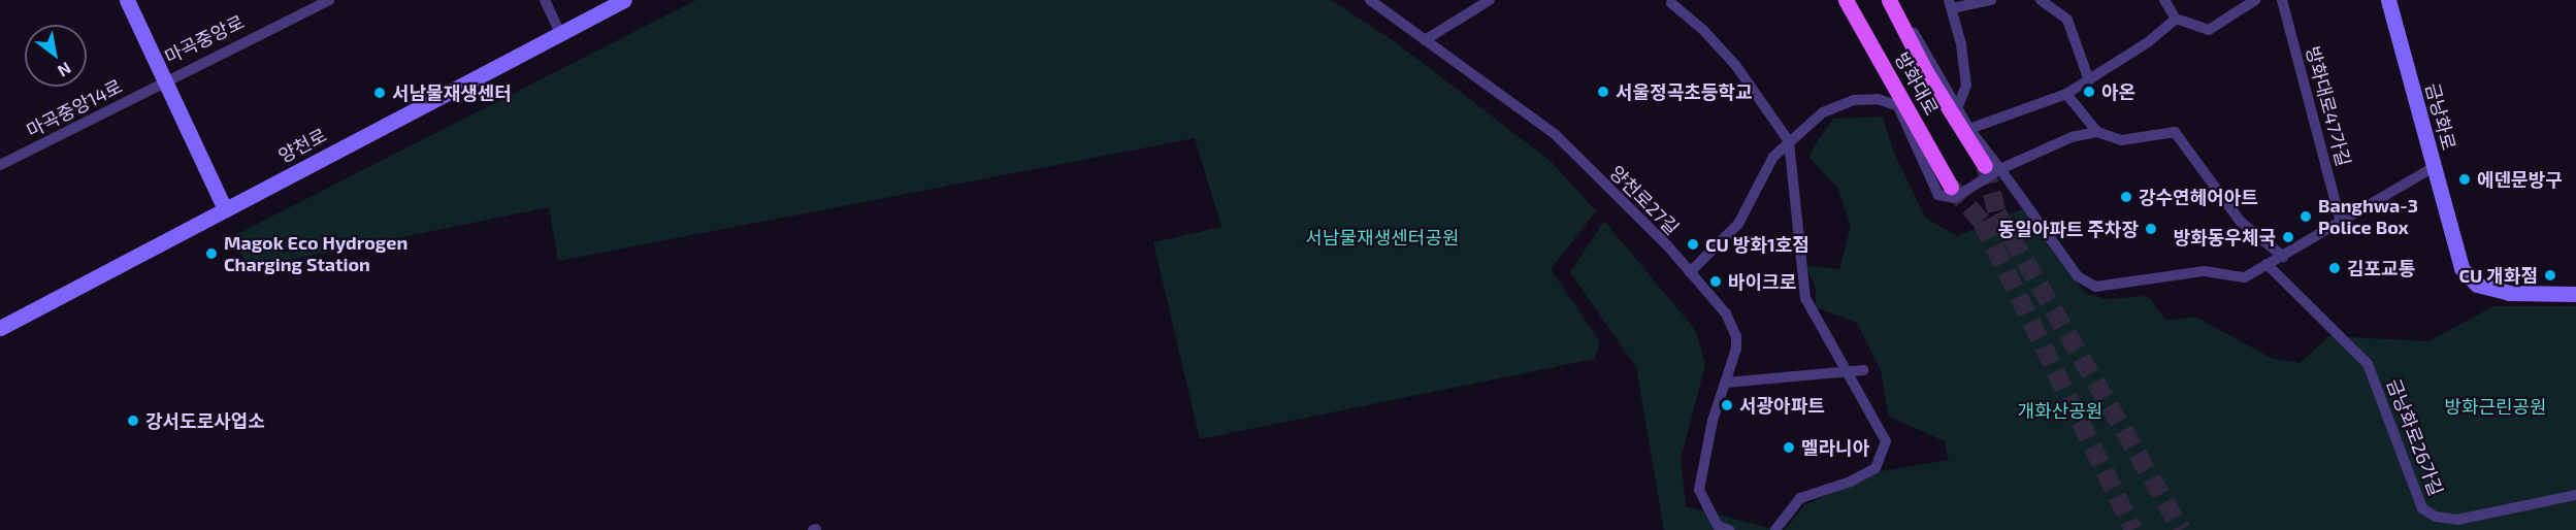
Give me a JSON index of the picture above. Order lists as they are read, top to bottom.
{
  "streets": {
    "main road": [
      "마곡중앙로",
      "방화대로",
      "금낭화로",
      "양천로"
    ],
    "street": [
      "방화대로47가길",
      "마곡중앙14로",
      "양천로27길",
      "금낭화로26가길"
    ]
  },
  "crossings": [
    ["마곡중앙로", "마곡중앙14로"],
    ["마곡중앙로", "양천로"]
  ],
  "parks": ["서남물재생센터공원", "방화근린공원", "개화산공원"],
  "places": [
    "서울정곡초등학교",
    "아온",
    "서남물재생센터",
    "에덴문방구",
    "강수연헤어아트",
    "Banghwa-3 Police Box",
    "동일아파트 주차장",
    "방화동우체국",
    "CU 방화1호점",
    "Magok Eco Hydrogen Charging Station",
    "김포교통",
    "CU 개화점",
    "바이크로",
    "서광아파트",
    "강서도로사업소",
    "멜라니아"
  ],
  "north": "bottom right"
}
